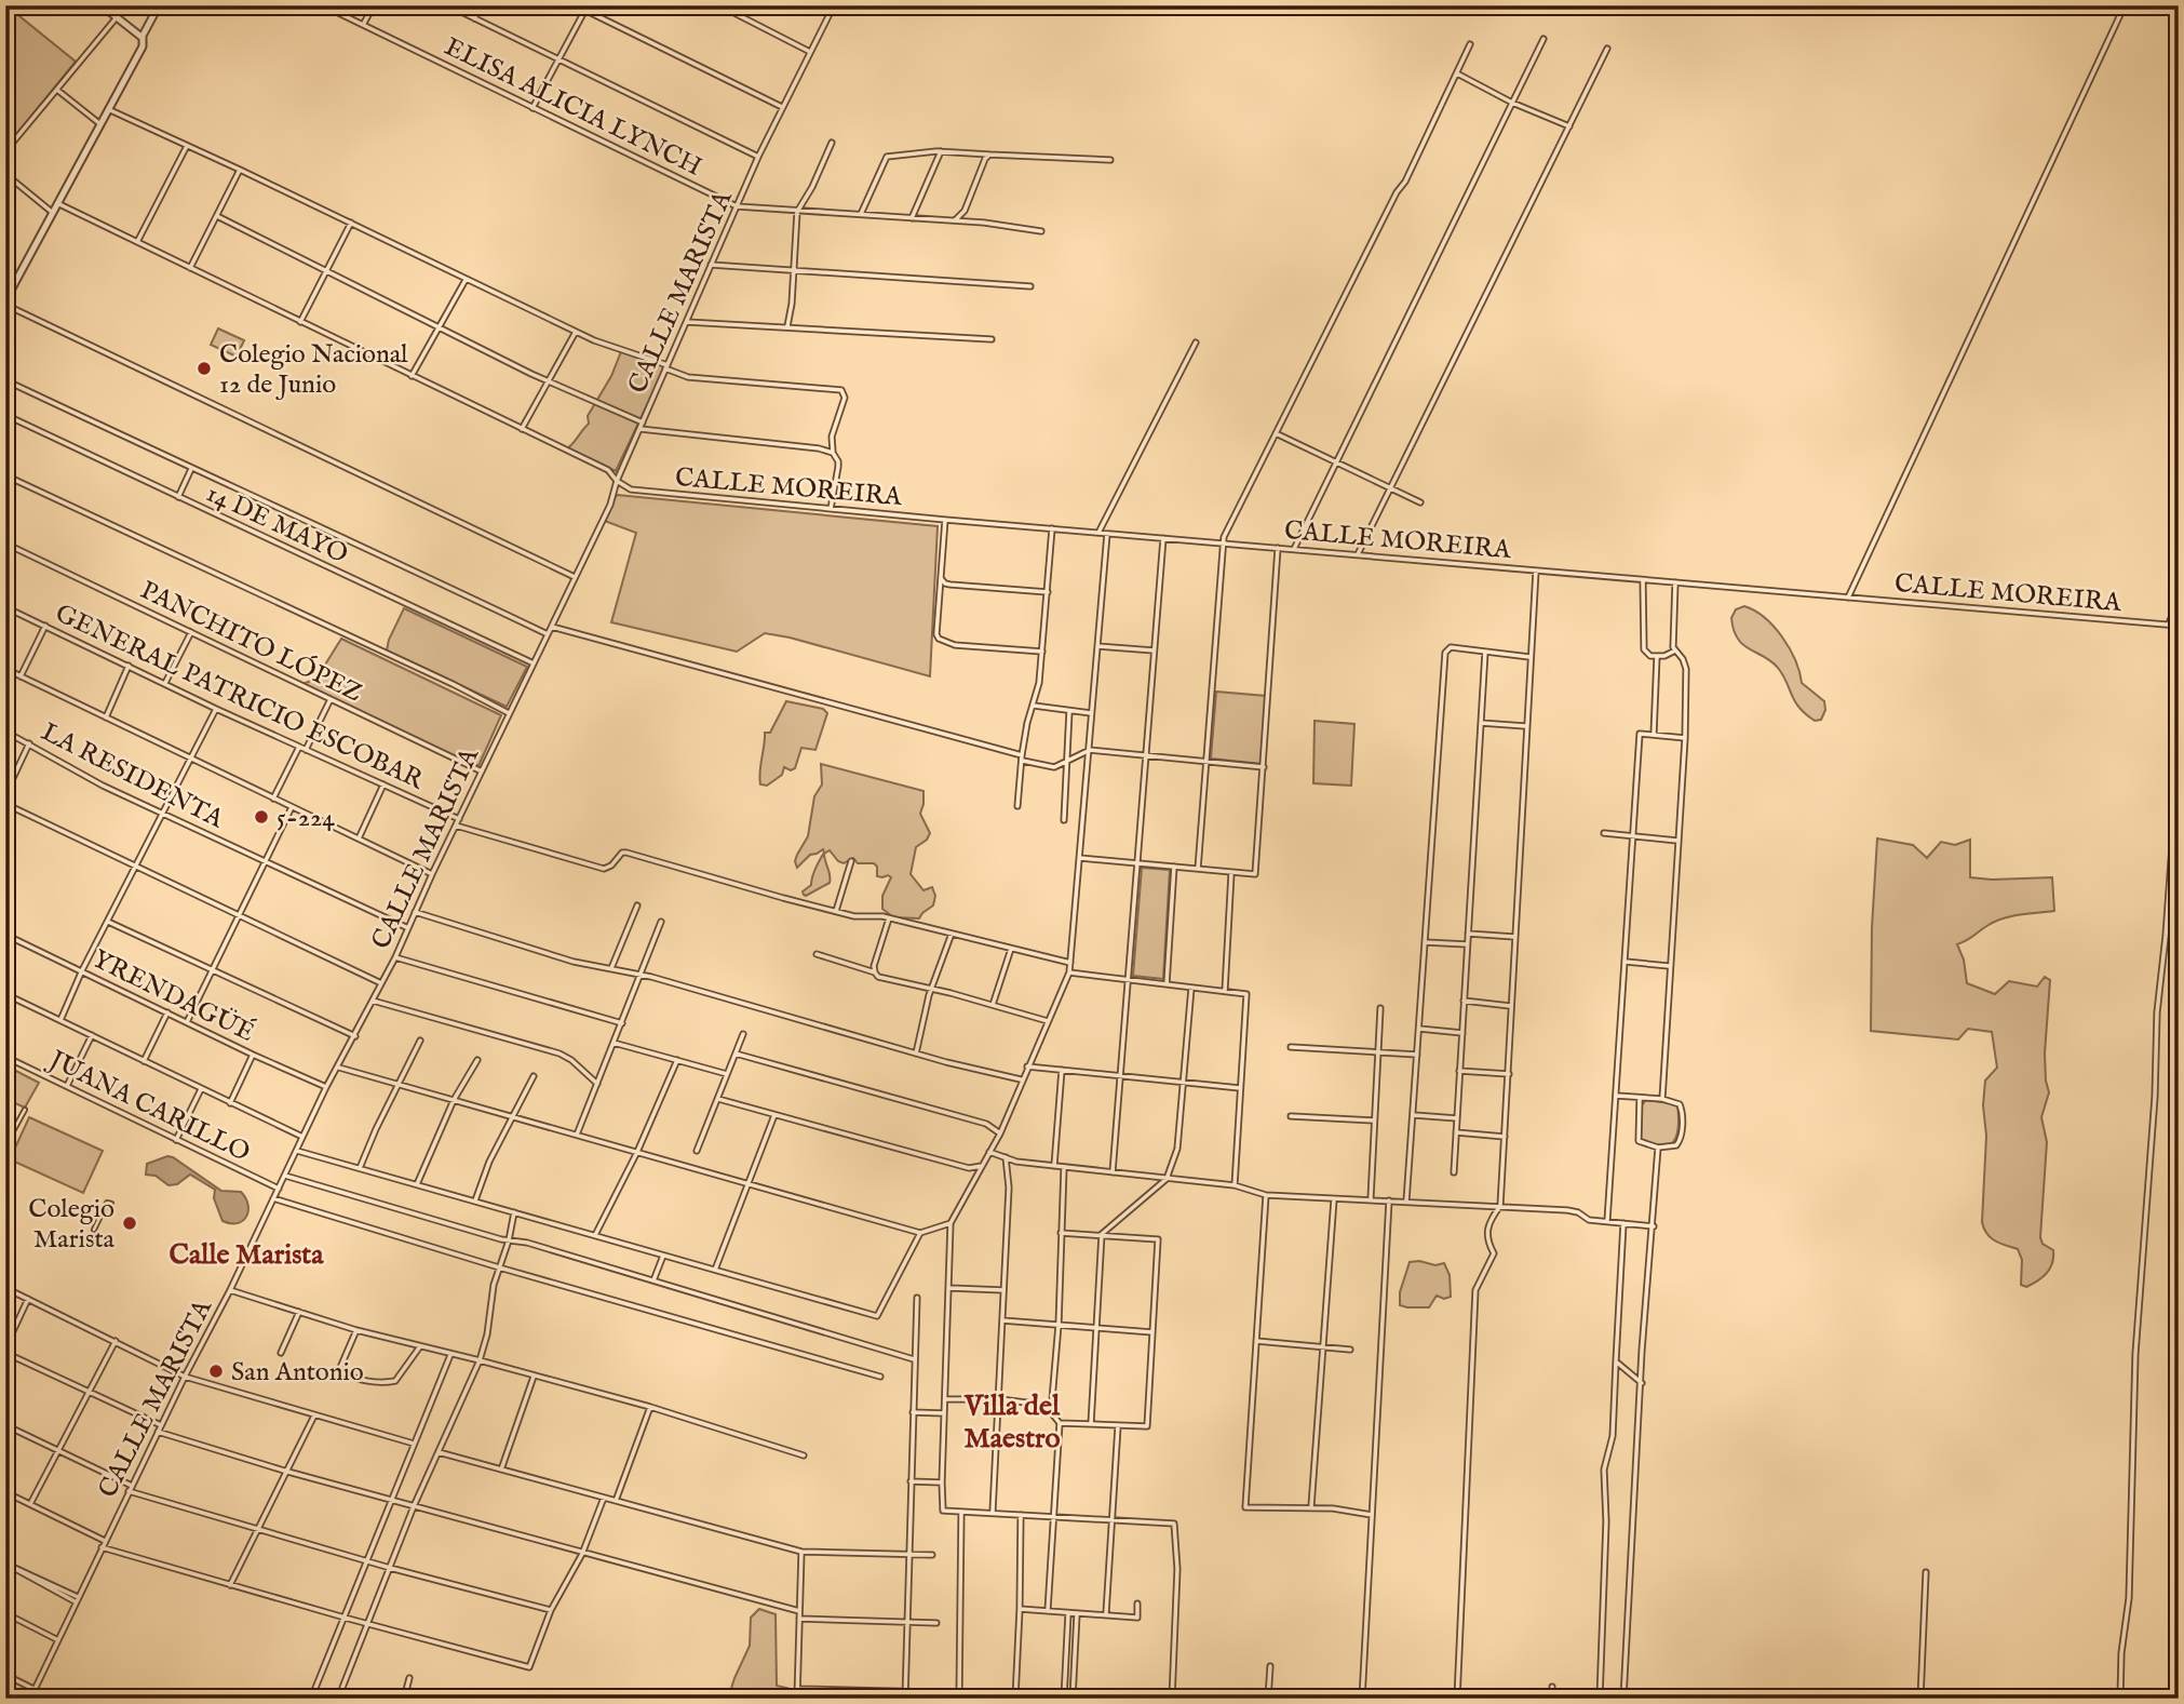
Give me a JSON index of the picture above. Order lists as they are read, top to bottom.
{
  "streets": {
    "street": [
      "ELISA ALICIA LYNCH",
      "CALLE MARISTA",
      "CALLE MOREIRA",
      "14 DE MAYO",
      "PANCHITO LÓPEZ",
      "GENERAL PATRICIO ESCOBAR",
      "LA RESIDENTA",
      "YRENDAGÜÉ",
      "JUANA CARILLO"
    ]
  },
  "crossings": [
    ["ELISA ALICIA LYNCH", "CALLE MARISTA"],
    ["CALLE MARISTA", "CALLE MOREIRA"],
    ["CALLE MARISTA", "14 DE MAYO"],
    ["CALLE MARISTA", "PANCHITO LÓPEZ"],
    ["CALLE MARISTA", "GENERAL PATRICIO ESCOBAR"],
    ["CALLE MARISTA", "LA RESIDENTA"],
    ["CALLE MARISTA", "YRENDAGÜÉ"],
    ["CALLE MARISTA", "JUANA CARILLO"]
  ],
  "districts": ["Calle Marista", "Villa del Maestro"],
  "places": [
    "Colegio Nacional 12 de Junio",
    "5-224",
    "Colegio Marista",
    "San Antonio"
  ]
}
